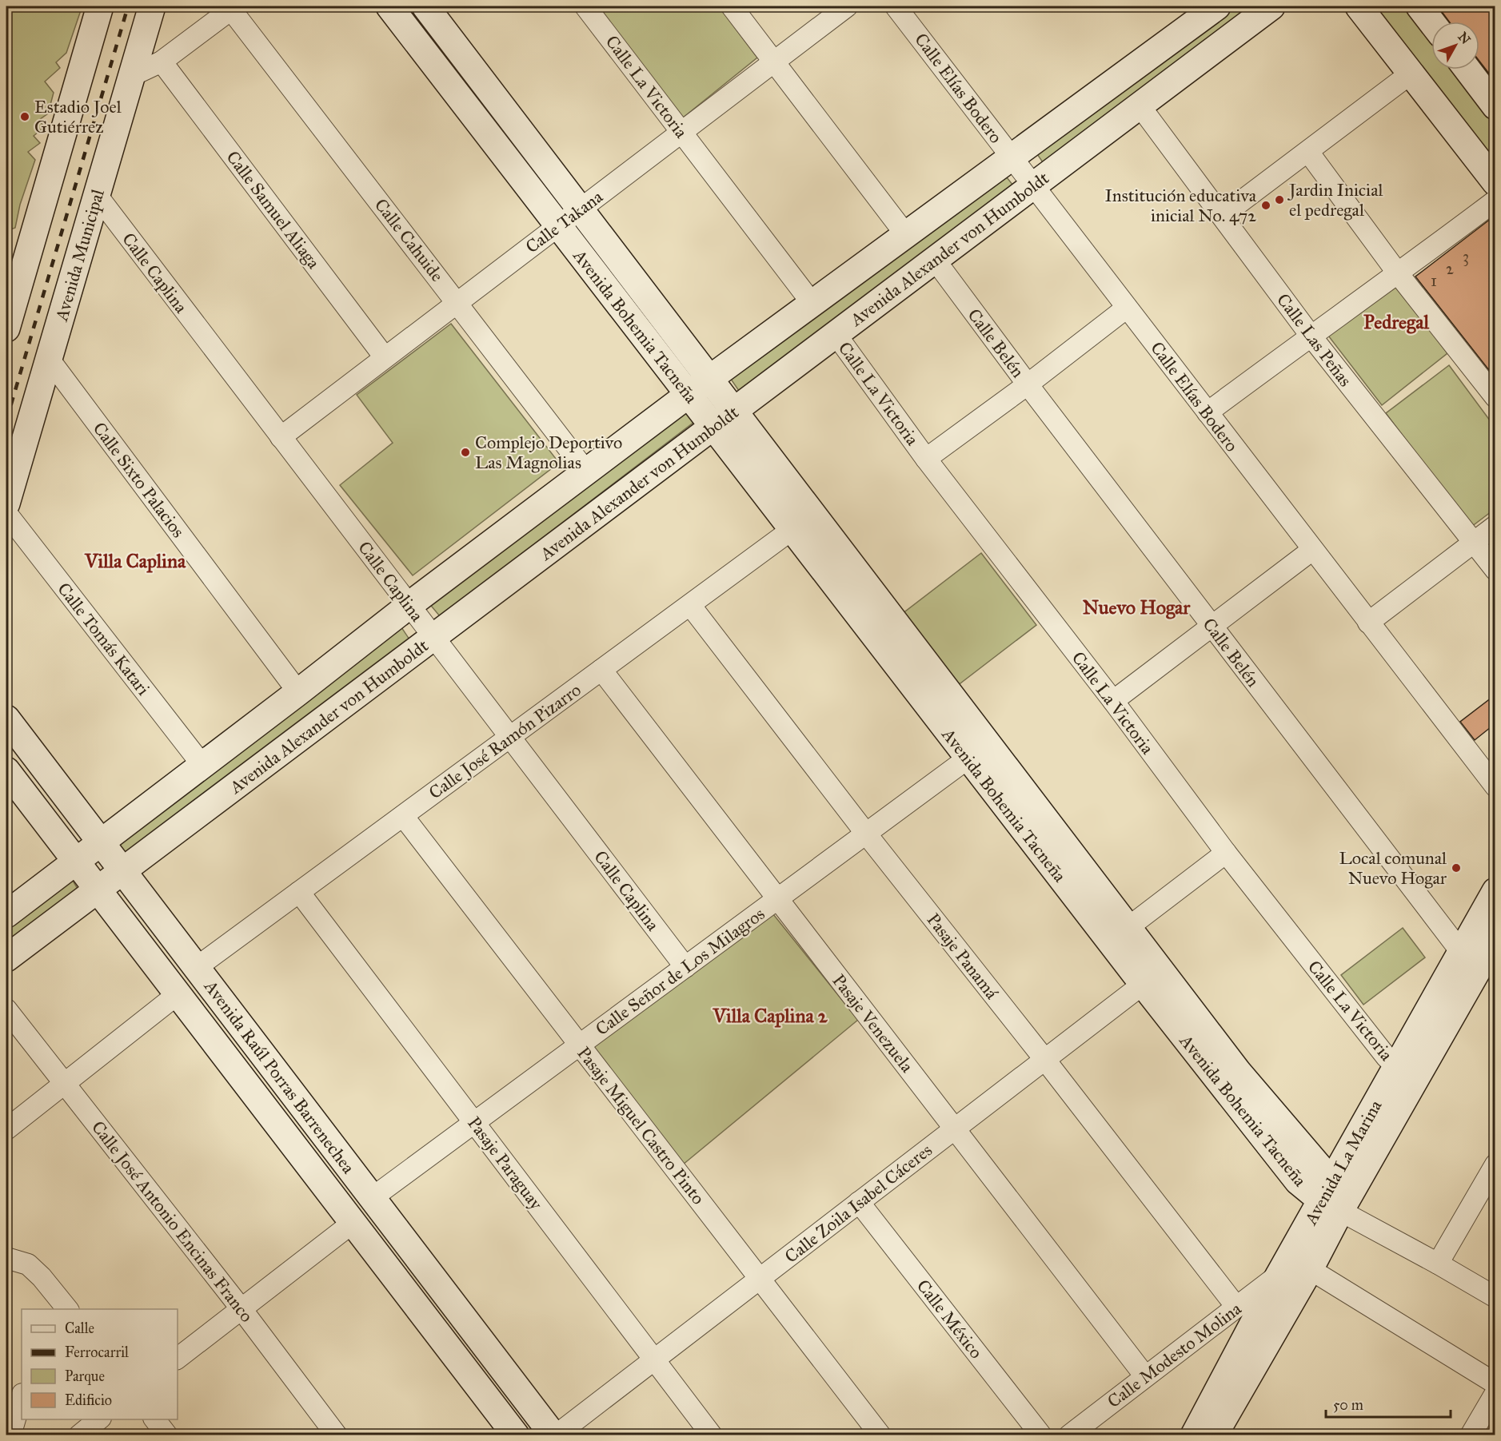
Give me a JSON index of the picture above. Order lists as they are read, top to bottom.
{
  "streets": {
    "street": [
      "Calle La Victoria",
      "Calle Elías Bodero",
      "Calle Samuel Aliaga",
      "Calle Takana",
      "Calle Cahuide",
      "Avenida Alexander von Humboldt",
      "Avenida Municipal",
      "Calle Caplina",
      "Avenida Bohemia Tacneña",
      "Calle Las Peñas",
      "Calle Belén",
      "Calle Sixto Palacios",
      "Calle Tomás Katari",
      "Calle José Ramón Pizarro",
      "Pasaje Panamá",
      "Calle Señor de Los Milagros",
      "Pasaje Venezuela",
      "Avenida Raúl Porras Barrenechea",
      "Pasaje Miguel Castro Pinto",
      "Avenida La Marina",
      "Pasaje Paraguay",
      "Calle Zoila Isabel Cáceres",
      "Calle José Antonio Encinas Franco",
      "Calle México",
      "Calle Modesto Molina"
    ]
  },
  "crossings": [
    ["Calle La Victoria", "Calle Takana"],
    ["Calle La Victoria", "Avenida Alexander von Humboldt"],
    ["Calle La Victoria", "Avenida La Marina"],
    ["Calle Elías Bodero", "Avenida Alexander von Humboldt"],
    ["Calle Samuel Aliaga", "Calle Takana"],
    ["Calle Takana", "Calle Cahuide"],
    ["Calle Takana", "Calle Caplina"],
    ["Calle Takana", "Avenida Bohemia Tacneña"],
    ["Calle Cahuide", "Avenida Alexander von Humboldt"],
    ["Avenida Alexander von Humboldt", "Calle Caplina"],
    ["Avenida Alexander von Humboldt", "Avenida Bohemia Tacneña"],
    ["Avenida Alexander von Humboldt", "Calle Las Peñas"],
    ["Avenida Alexander von Humboldt", "Calle Belén"],
    ["Avenida Alexander von Humboldt", "Calle Sixto Palacios"],
    ["Avenida Alexander von Humboldt", "Calle Tomás Katari"],
    ["Avenida Alexander von Humboldt", "Avenida Raúl Porras Barrenechea"],
    ["Avenida Municipal", "Calle Caplina"],
    ["Avenida Municipal", "Calle Sixto Palacios"],
    ["Calle Caplina", "Calle José Ramón Pizarro"],
    ["Calle Caplina", "Calle Señor de Los Milagros"],
    ["Avenida Bohemia Tacneña", "Calle José Ramón Pizarro"],
    ["Avenida Bohemia Tacneña", "Calle Señor de Los Milagros"],
    ["Avenida Bohemia Tacneña", "Avenida La Marina"],
    ["Avenida Bohemia Tacneña", "Calle Zoila Isabel Cáceres"],
    ["Calle Belén", "Avenida La Marina"],
    ["Calle José Ramón Pizarro", "Pasaje Panamá"],
    ["Calle José Ramón Pizarro", "Pasaje Venezuela"],
    ["Calle José Ramón Pizarro", "Avenida Raúl Porras Barrenechea"],
    ["Calle José Ramón Pizarro", "Pasaje Miguel Castro Pinto"],
    ["Calle José Ramón Pizarro", "Pasaje Paraguay"],
    ["Pasaje Panamá", "Calle Señor de Los Milagros"],
    ["Pasaje Panamá", "Calle Zoila Isabel Cáceres"],
    ["Pasaje Panamá", "Calle Modesto Molina"],
    ["Calle Señor de Los Milagros", "Pasaje Venezuela"],
    ["Calle Señor de Los Milagros", "Avenida Raúl Porras Barrenechea"],
    ["Calle Señor de Los Milagros", "Pasaje Miguel Castro Pinto"],
    ["Calle Señor de Los Milagros", "Pasaje Paraguay"],
    ["Pasaje Venezuela", "Calle Zoila Isabel Cáceres"],
    ["Pasaje Venezuela", "Calle Modesto Molina"],
    ["Avenida Raúl Porras Barrenechea", "Calle Zoila Isabel Cáceres"],
    ["Pasaje Miguel Castro Pinto", "Calle Zoila Isabel Cáceres"],
    ["Avenida La Marina", "Calle Modesto Molina"],
    ["Pasaje Paraguay", "Calle Zoila Isabel Cáceres"],
    ["Calle Zoila Isabel Cáceres", "Calle México"]
  ],
  "districts": [
    "Pedregal",
    "Villa Caplina",
    "Nuevo Hogar",
    "Villa Caplina 2"
  ],
  "places": [
    "Estadio Joel Gutiérrez",
    "Jardin Inicial el pedregal",
    "Institución educativa inicial No. 472",
    "Complejo Deportivo Las Magnolias",
    "Local comunal Nuevo Hogar"
  ],
  "house_numbers": ["3", "2", "1"],
  "legend": [
    "Calle",
    "Ferrocarril",
    "Parque",
    "Edificio"
  ],
  "scale_bar": "50 m",
  "north": "top right"
}
